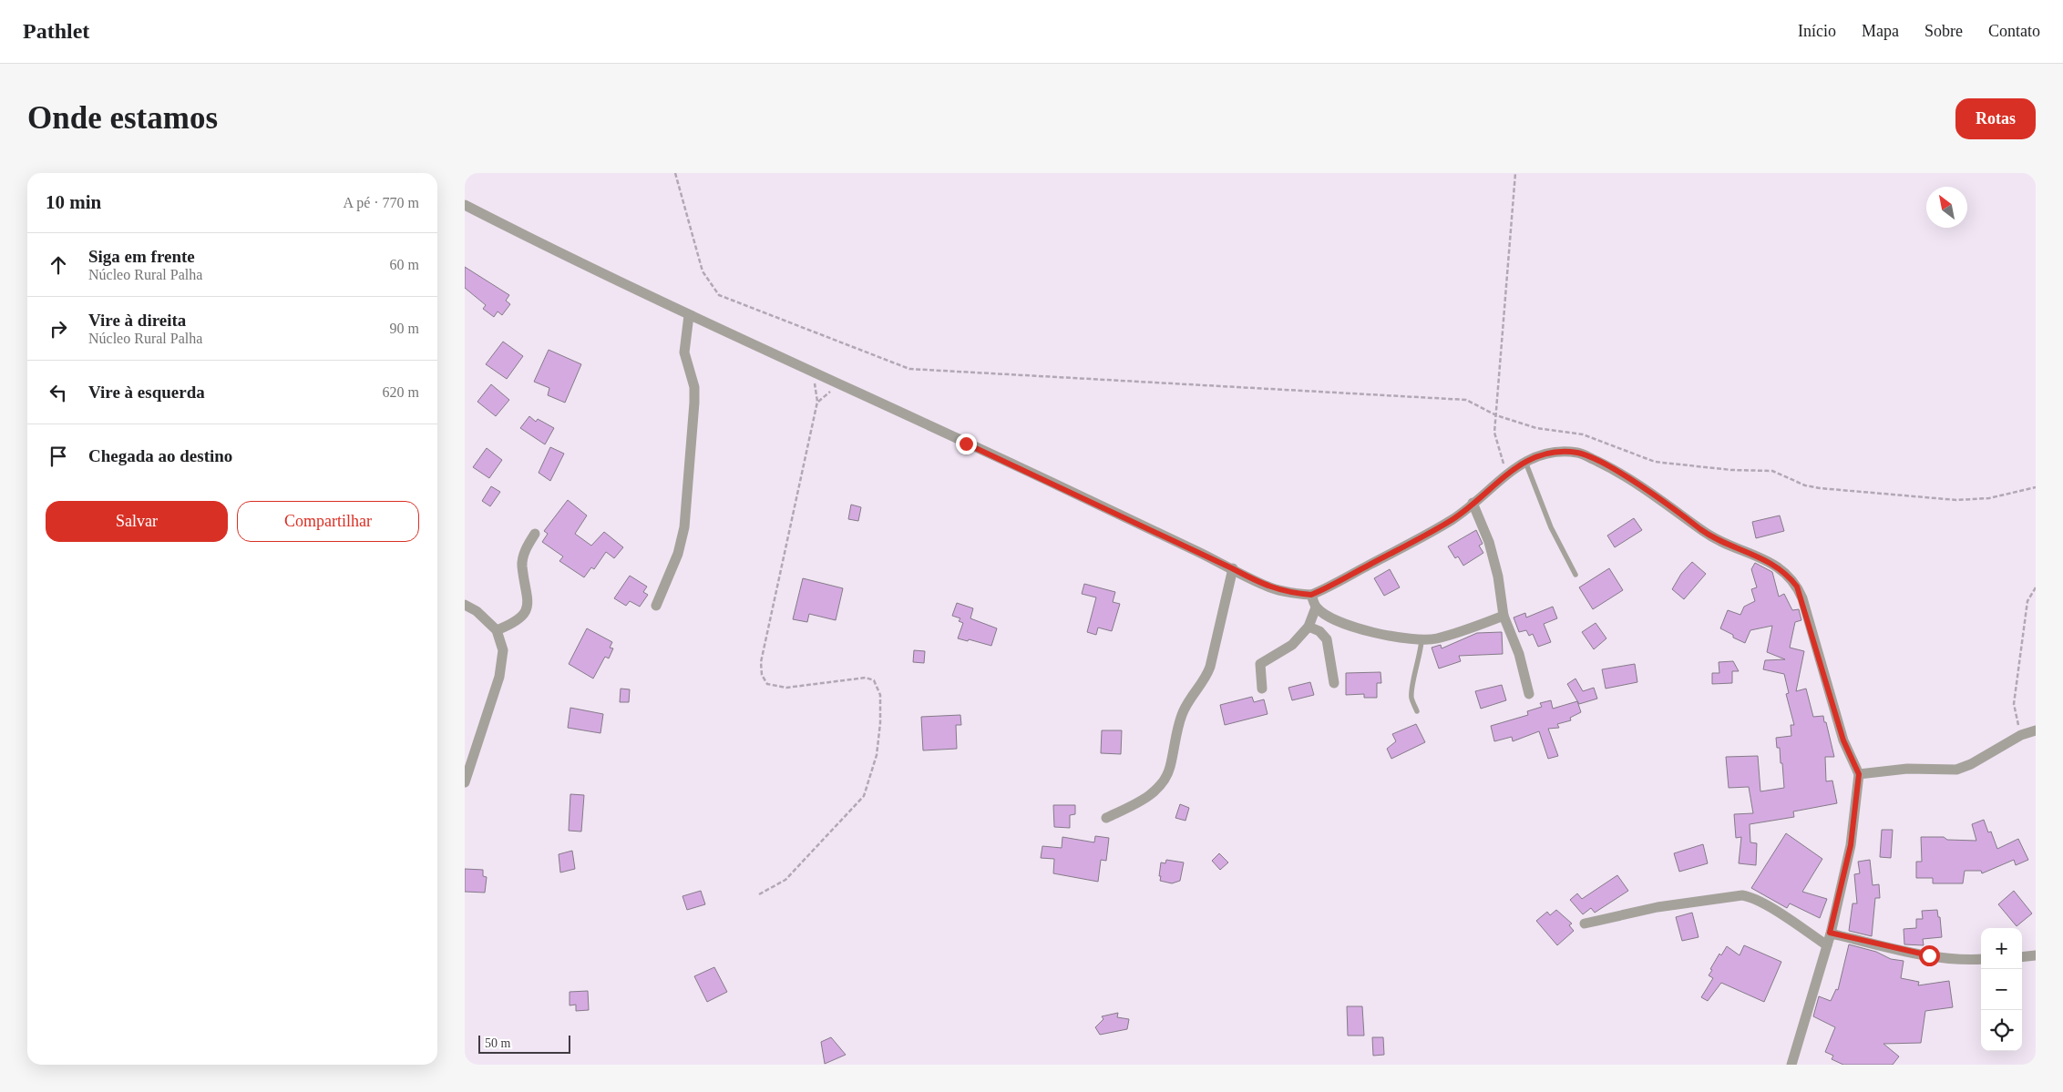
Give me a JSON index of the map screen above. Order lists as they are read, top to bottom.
{
  "scale_bar": "50 m",
  "north": "top left",
  "page": {
    "header": "Pathlet",
    "nav": [
      "Início",
      "Mapa",
      "Sobre",
      "Contato"
    ],
    "buttons": [
      "Rotas",
      ["Salvar", "Compartilhar"]
    ],
    "title": "Onde estamos",
    "heading": ["10 min", "A pé · 770 m"],
    "list": [
      ["Siga em frente", "Núcleo Rural Palha", "60 m"],
      ["Vire à direita", "Núcleo Rural Palha", "90 m"],
      ["Vire à esquerda", "620 m"],
      "Chegada ao destino"
    ],
    "map_buttons": ["+", "−"],
    "scale": "50 m"
  }
}
